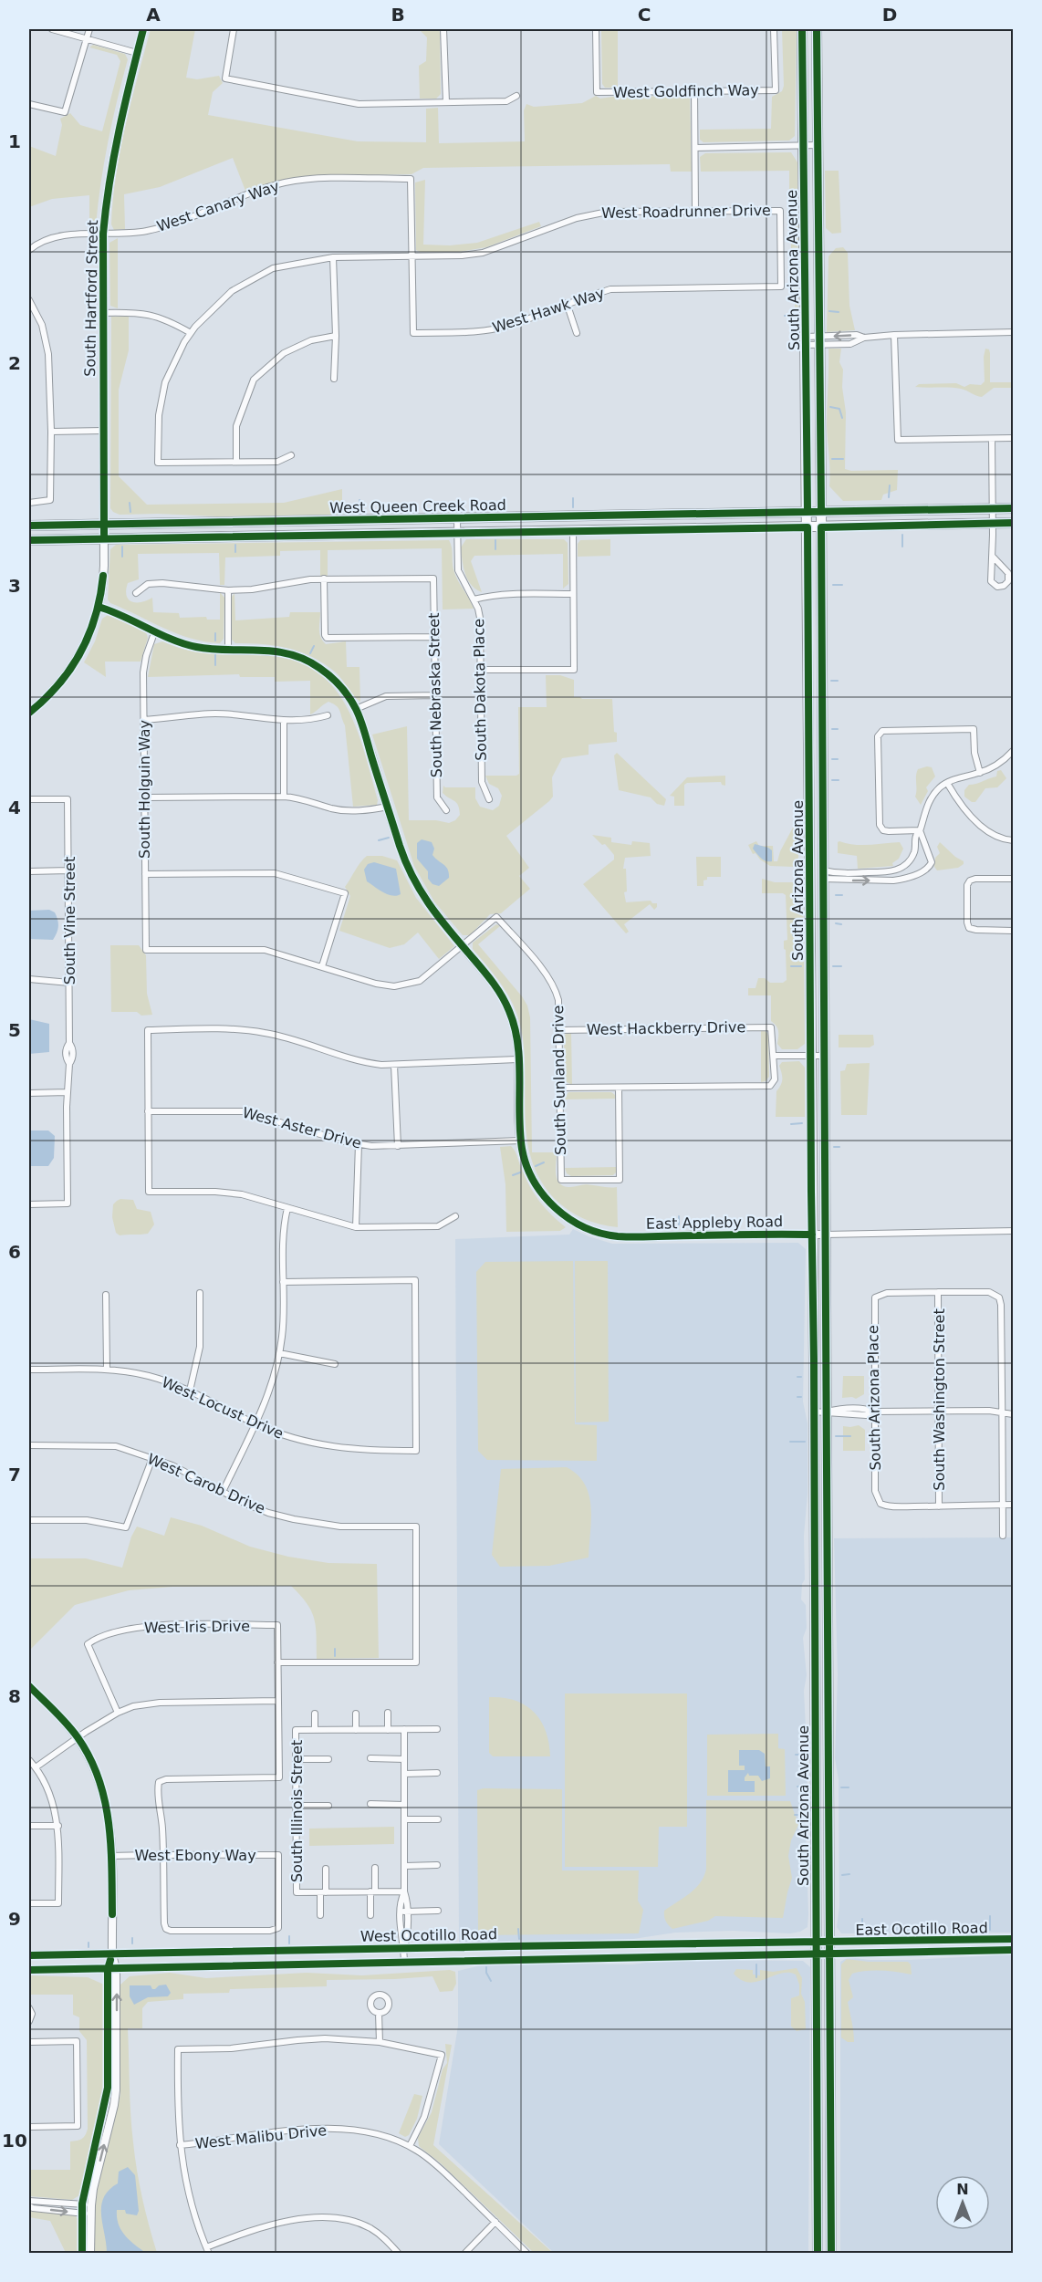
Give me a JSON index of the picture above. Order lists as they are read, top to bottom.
{
  "streets": {
    "main road": [
      "South Arizona Avenue",
      "West Queen Creek Road",
      "East Ocotillo Road",
      "West Ocotillo Road"
    ],
    "street": [
      "West Goldfinch Way",
      "West Canary Way",
      "West Roadrunner Drive",
      "South Hartford Street",
      "West Hawk Way",
      "South Dakota Place",
      "South Nebraska Street",
      "South Holguin Way",
      "South Vine Street",
      "West Hackberry Drive",
      "South Sunland Drive",
      "West Aster Drive",
      "East Appleby Road",
      "South Arizona Place",
      "South Washington Street",
      "West Locust Drive",
      "West Carob Drive",
      "West Iris Drive",
      "South Illinois Street",
      "West Ebony Way",
      "West Malibu Drive"
    ]
  },
  "crossings": [
    ["West Canary Way", "West Roadrunner Drive"],
    ["West Canary Way", "South Hartford Street"],
    ["West Canary Way", "West Hawk Way"],
    ["West Roadrunner Drive", "West Hawk Way"],
    ["South Arizona Avenue", "West Queen Creek Road"],
    ["South Arizona Avenue", "East Appleby Road"],
    ["South Arizona Avenue", "East Ocotillo Road"],
    ["South Arizona Avenue", "West Ocotillo Road"],
    ["South Hartford Street", "West Queen Creek Road"],
    ["South Hartford Street", "East Appleby Road"],
    ["West Queen Creek Road", "South Dakota Place"],
    ["South Holguin Way", "East Appleby Road"],
    ["West Hackberry Drive", "South Sunland Drive"],
    ["South Sunland Drive", "East Appleby Road"],
    ["West Aster Drive", "East Appleby Road"],
    ["South Arizona Place", "South Washington Street"],
    ["West Carob Drive", "West Iris Drive"],
    ["East Ocotillo Road", "West Ocotillo Road"]
  ],
  "north": "top",
  "grid": {
    "columns": [
      "A",
      "B",
      "C",
      "D"
    ],
    "rows": [
      "1",
      "2",
      "3",
      "4",
      "5",
      "6",
      "7",
      "8",
      "9",
      "10"
    ]
  }
}
